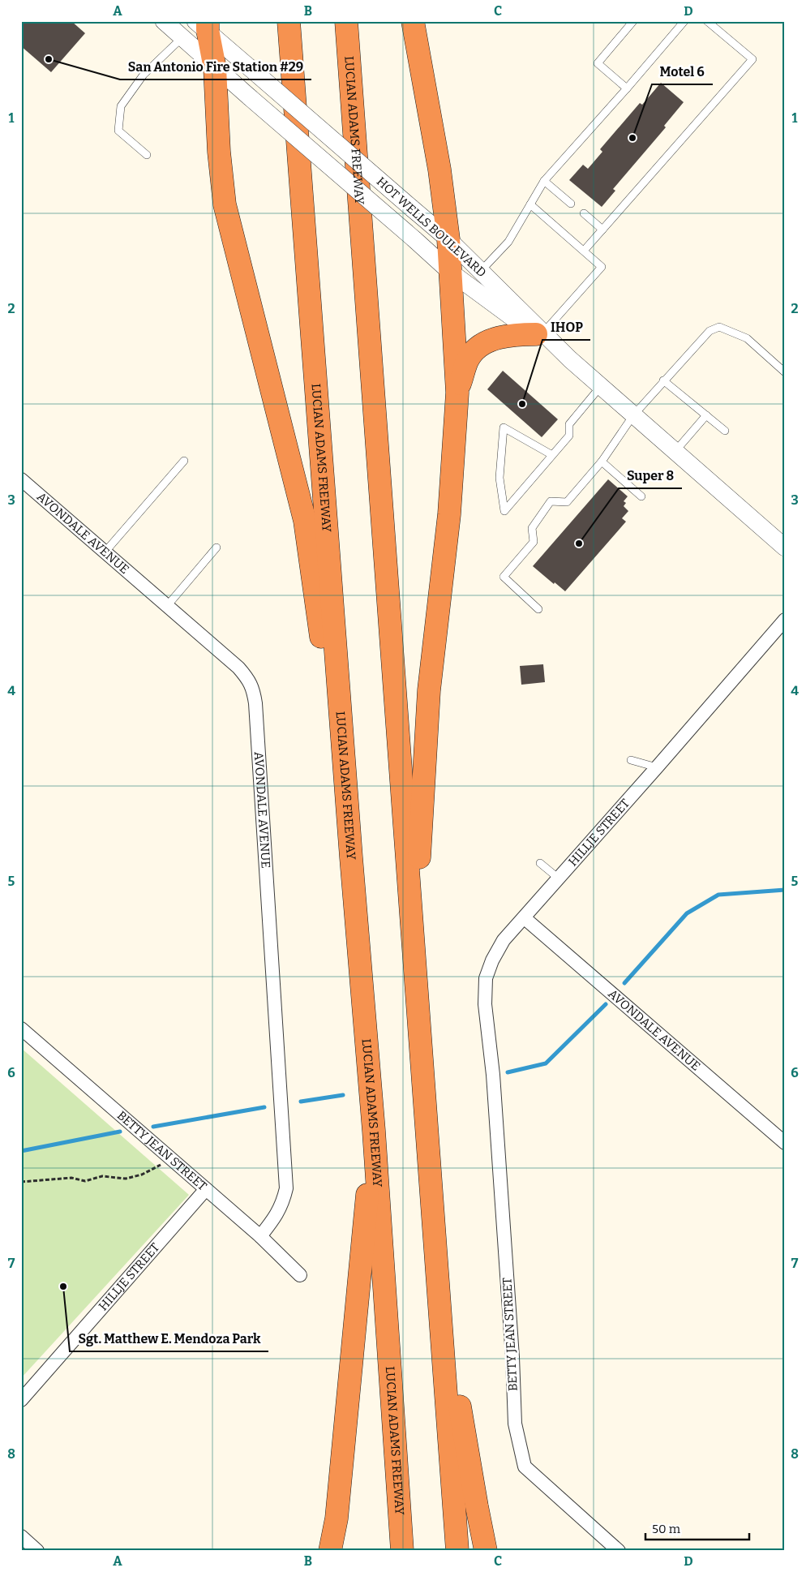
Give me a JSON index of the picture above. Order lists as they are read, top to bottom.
{
  "streets": {
    "highway": ["LUCIAN ADAMS FREEWAY"],
    "street": [
      "HOT WELLS BOULEVARD",
      "AVONDALE AVENUE",
      "HILLJE STREET",
      "BETTY JEAN STREET"
    ]
  },
  "crossings": [
    ["AVONDALE AVENUE", "HILLJE STREET"],
    ["AVONDALE AVENUE", "BETTY JEAN STREET"],
    ["HILLJE STREET", "BETTY JEAN STREET"]
  ],
  "places": [
    "San Antonio Fire Station #29",
    "Motel 6",
    "IHOP",
    "Super 8",
    "Sgt. Matthew E. Mendoza Park"
  ],
  "scale_bar": "50 m",
  "grid": {
    "columns": [
      "A",
      "B",
      "C",
      "D"
    ],
    "rows": [
      "1",
      "2",
      "3",
      "4",
      "5",
      "6",
      "7",
      "8"
    ]
  }
}
